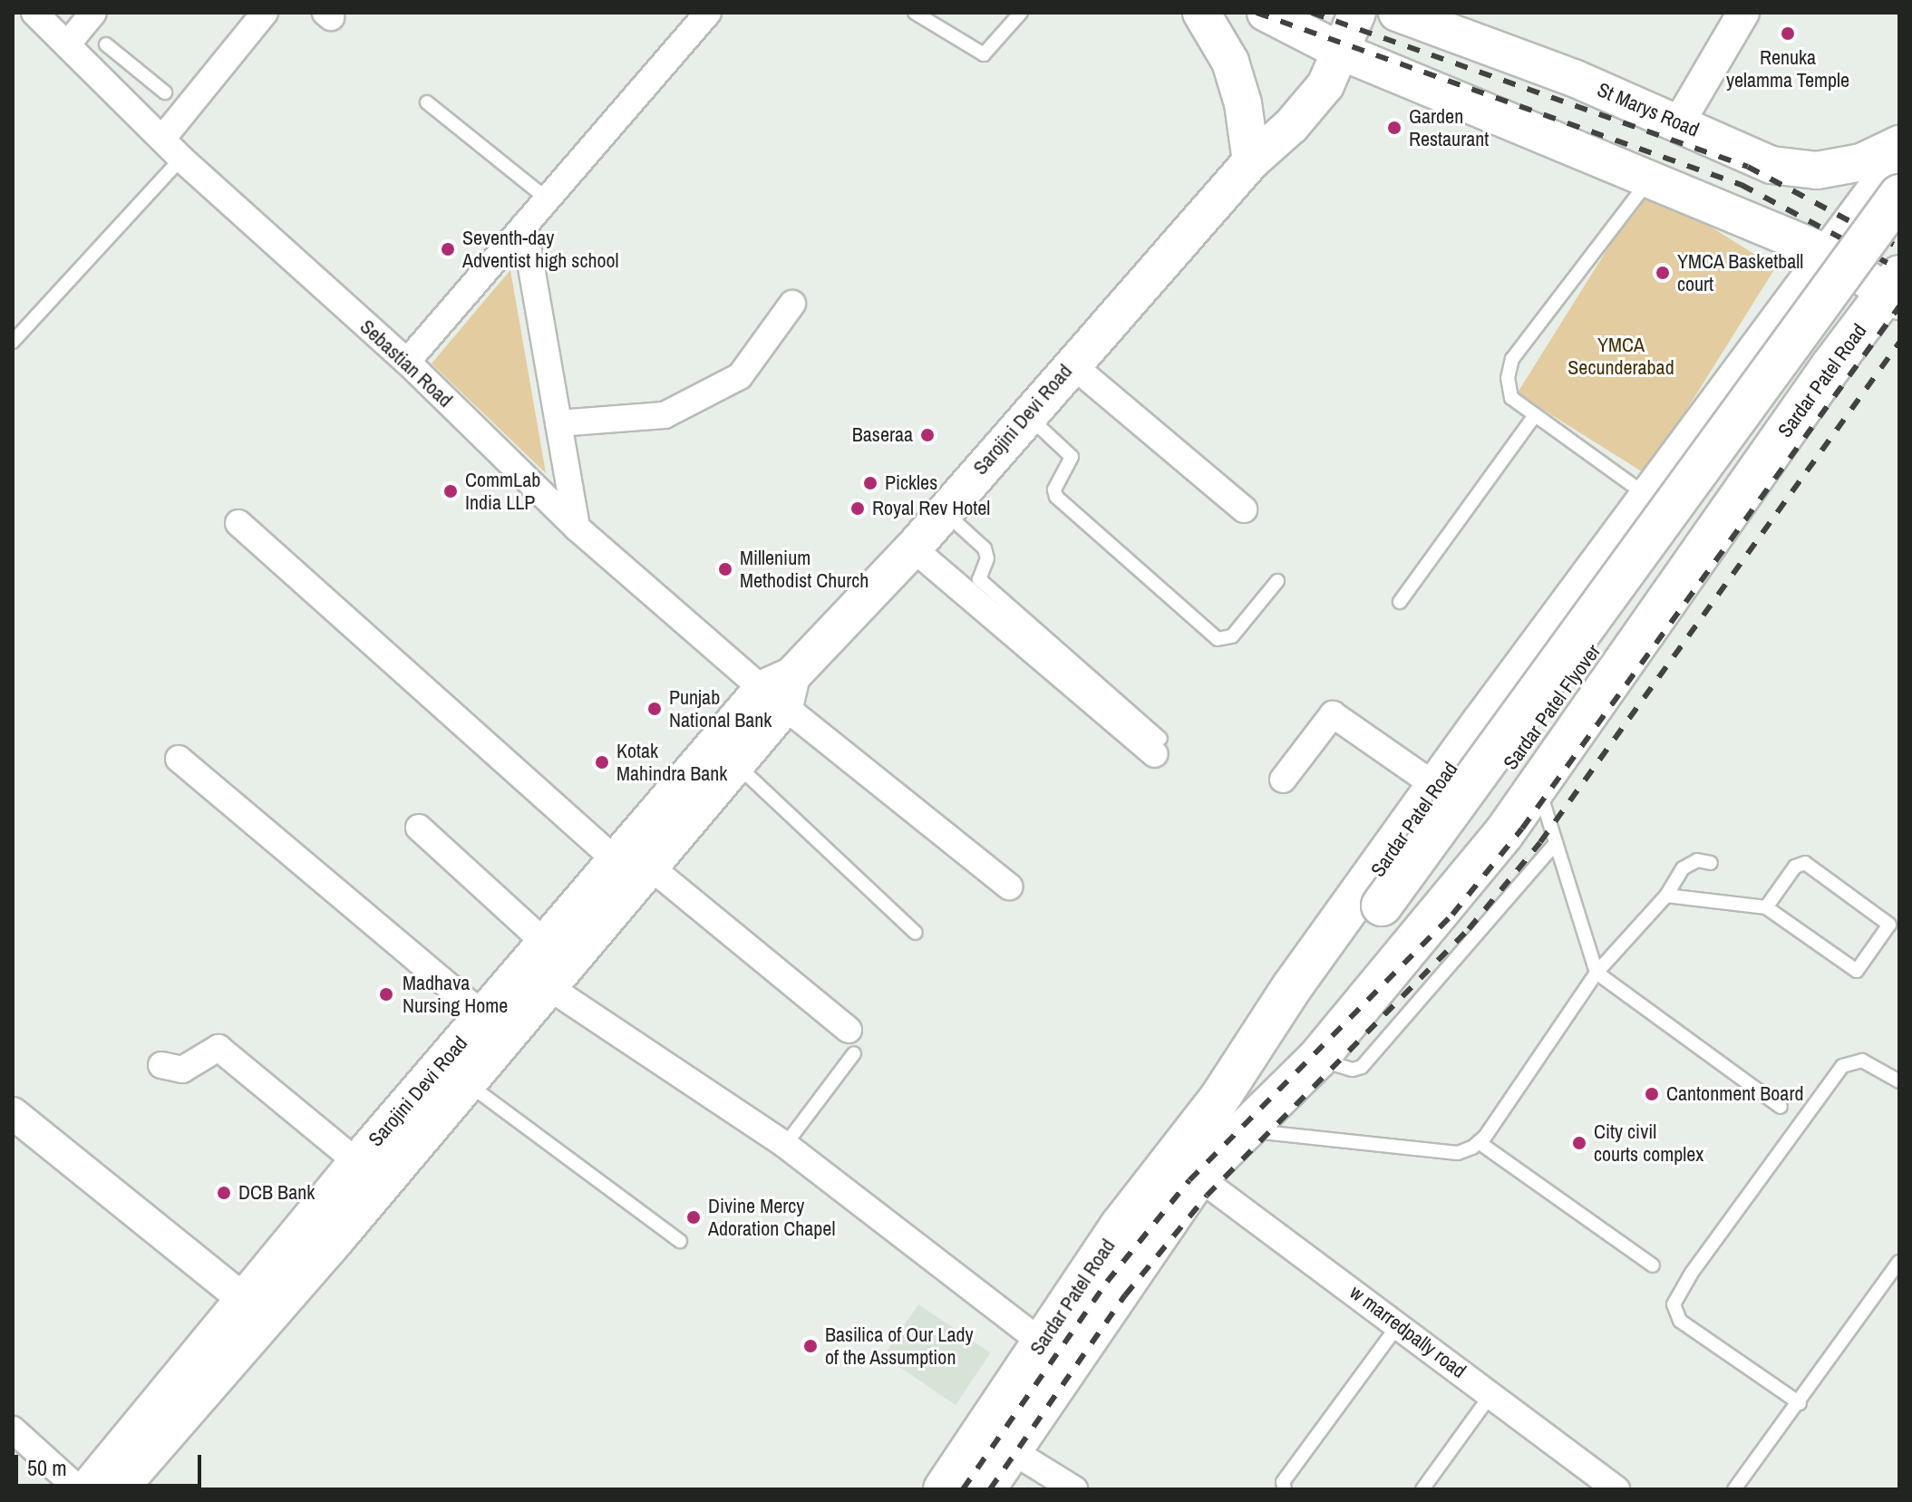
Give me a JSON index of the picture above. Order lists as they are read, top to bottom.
{
  "streets": {
    "main road": [
      "St Marys Road",
      "Sardar Patel Road",
      "Sarojini Devi Road",
      "Sardar Patel Flyover"
    ],
    "street": ["Sebastian Road", "w marredpally road"]
  },
  "crossings": [
    ["Sebastian Road", "Sarojini Devi Road"],
    ["Sardar Patel Road", "Sardar Patel Flyover"],
    ["Sardar Patel Road", "w marredpally road"],
    ["Sardar Patel Flyover", "w marredpally road"]
  ],
  "parks": ["YMCA Secunderabad"],
  "places": [
    "Renuka yelamma Temple",
    "Garden Restaurant",
    "Seventh-day Adventist high school",
    "YMCA Basketball court",
    "Baseraa",
    "Pickles",
    "CommLab India LLP",
    "Royal Rev Hotel",
    "Millenium Methodist Church",
    "Punjab National Bank",
    "Kotak Mahindra Bank",
    "Madhava Nursing Home",
    "Cantonment Board",
    "City civil courts complex",
    "DCB Bank",
    "Divine Mercy Adoration Chapel",
    "Basilica of Our Lady of the Assumption"
  ],
  "scale_bar": "50 m"
}
